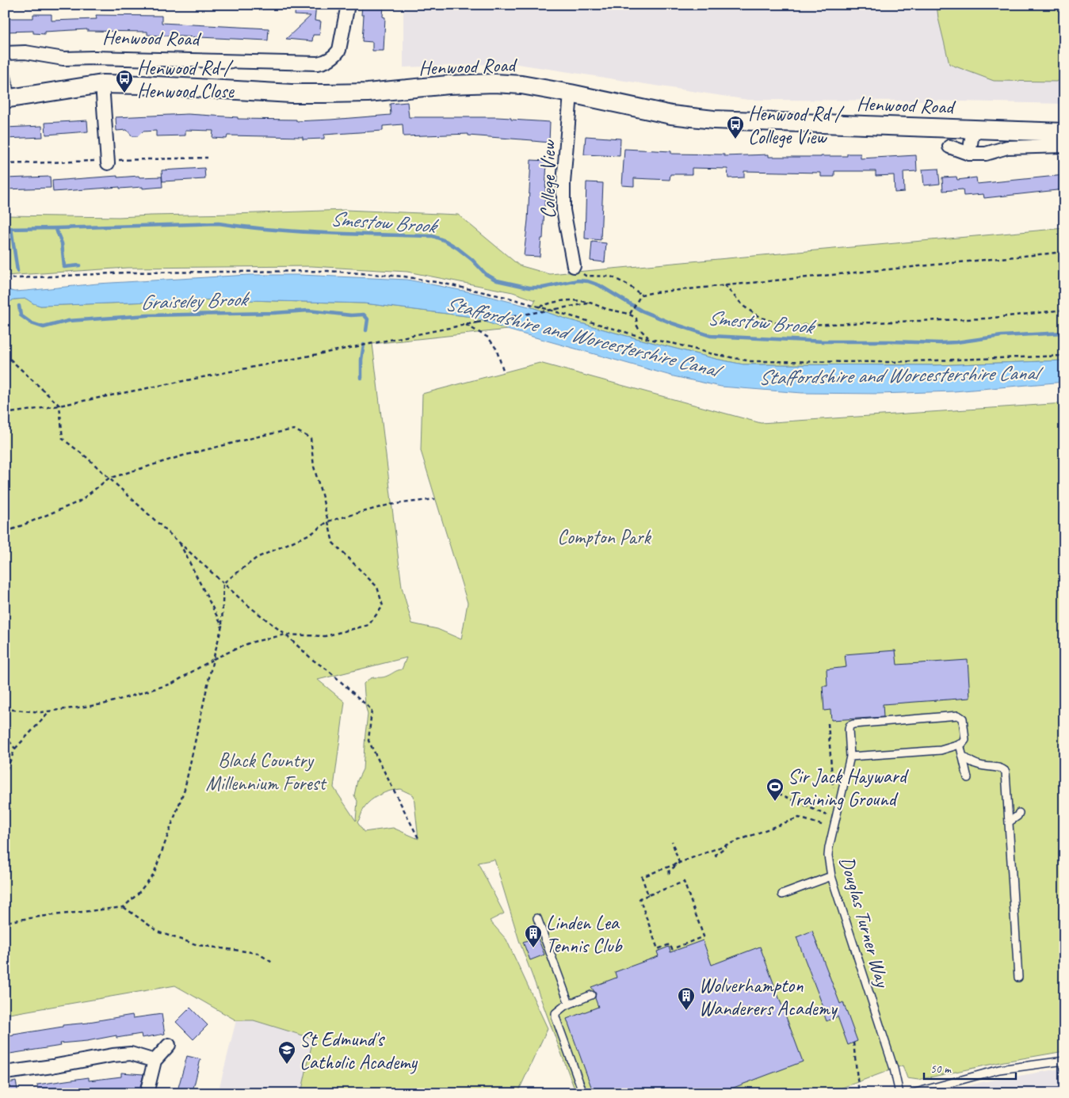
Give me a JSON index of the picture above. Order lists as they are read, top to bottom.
{
  "streets": {
    "main road": ["Henwood Road"],
    "street": ["College View"],
    "lane": ["Douglas Turner Way"]
  },
  "crossings": [
    ["Henwood Road", "College View"]
  ],
  "water": ["Smestow Brook", "Graiseley Brook", "Staffordshire and Worcestershire Canal"],
  "parks": ["Compton Park", "Black Country Millennium Forest"],
  "places": {
    "bus stop": ["Henwood Rd / Henwood Close", "Henwood Rd / College View"],
    "sports": ["Sir Jack Hayward Training Ground"],
    "building": ["Linden Lea Tennis Club", "Wolverhampton Wanderers Academy"],
    "school or university": ["St Edmund's Catholic Academy"]
  },
  "scale_bar": "50 m"
}
